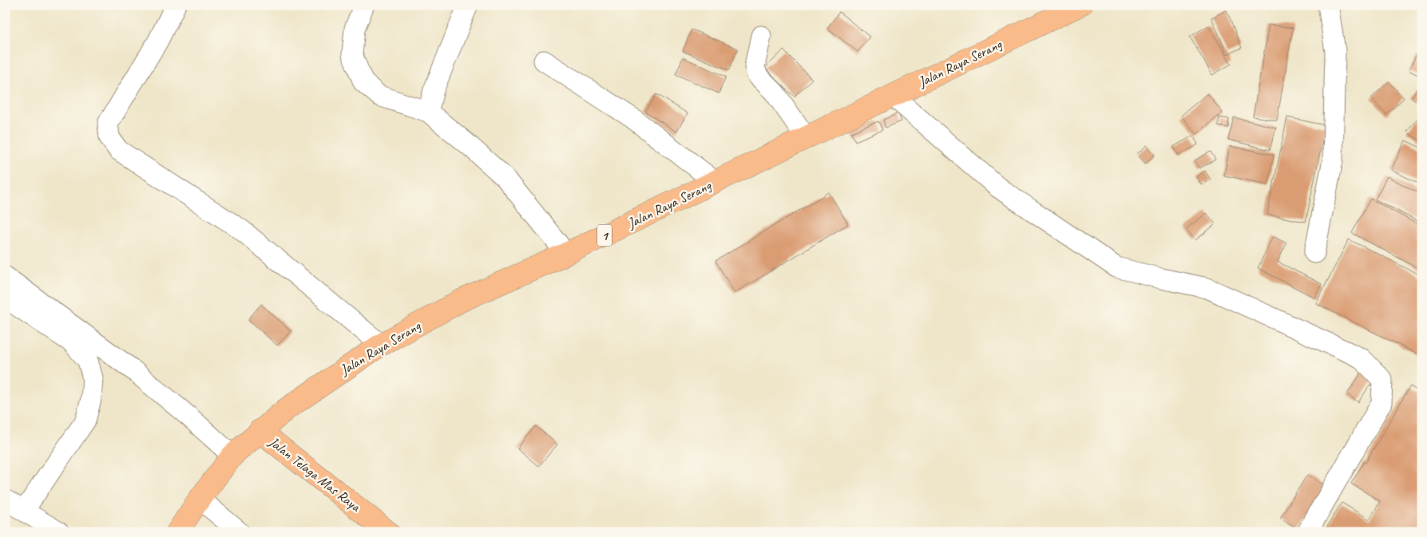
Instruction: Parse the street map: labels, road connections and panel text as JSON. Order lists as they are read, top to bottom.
{
  "streets": {
    "main road": ["Jalan Raya Serang", "1", "Jalan Telaga Mas Raya"]
  },
  "crossings": [
    ["Jalan Raya Serang", "Jalan Telaga Mas Raya"]
  ]
}
